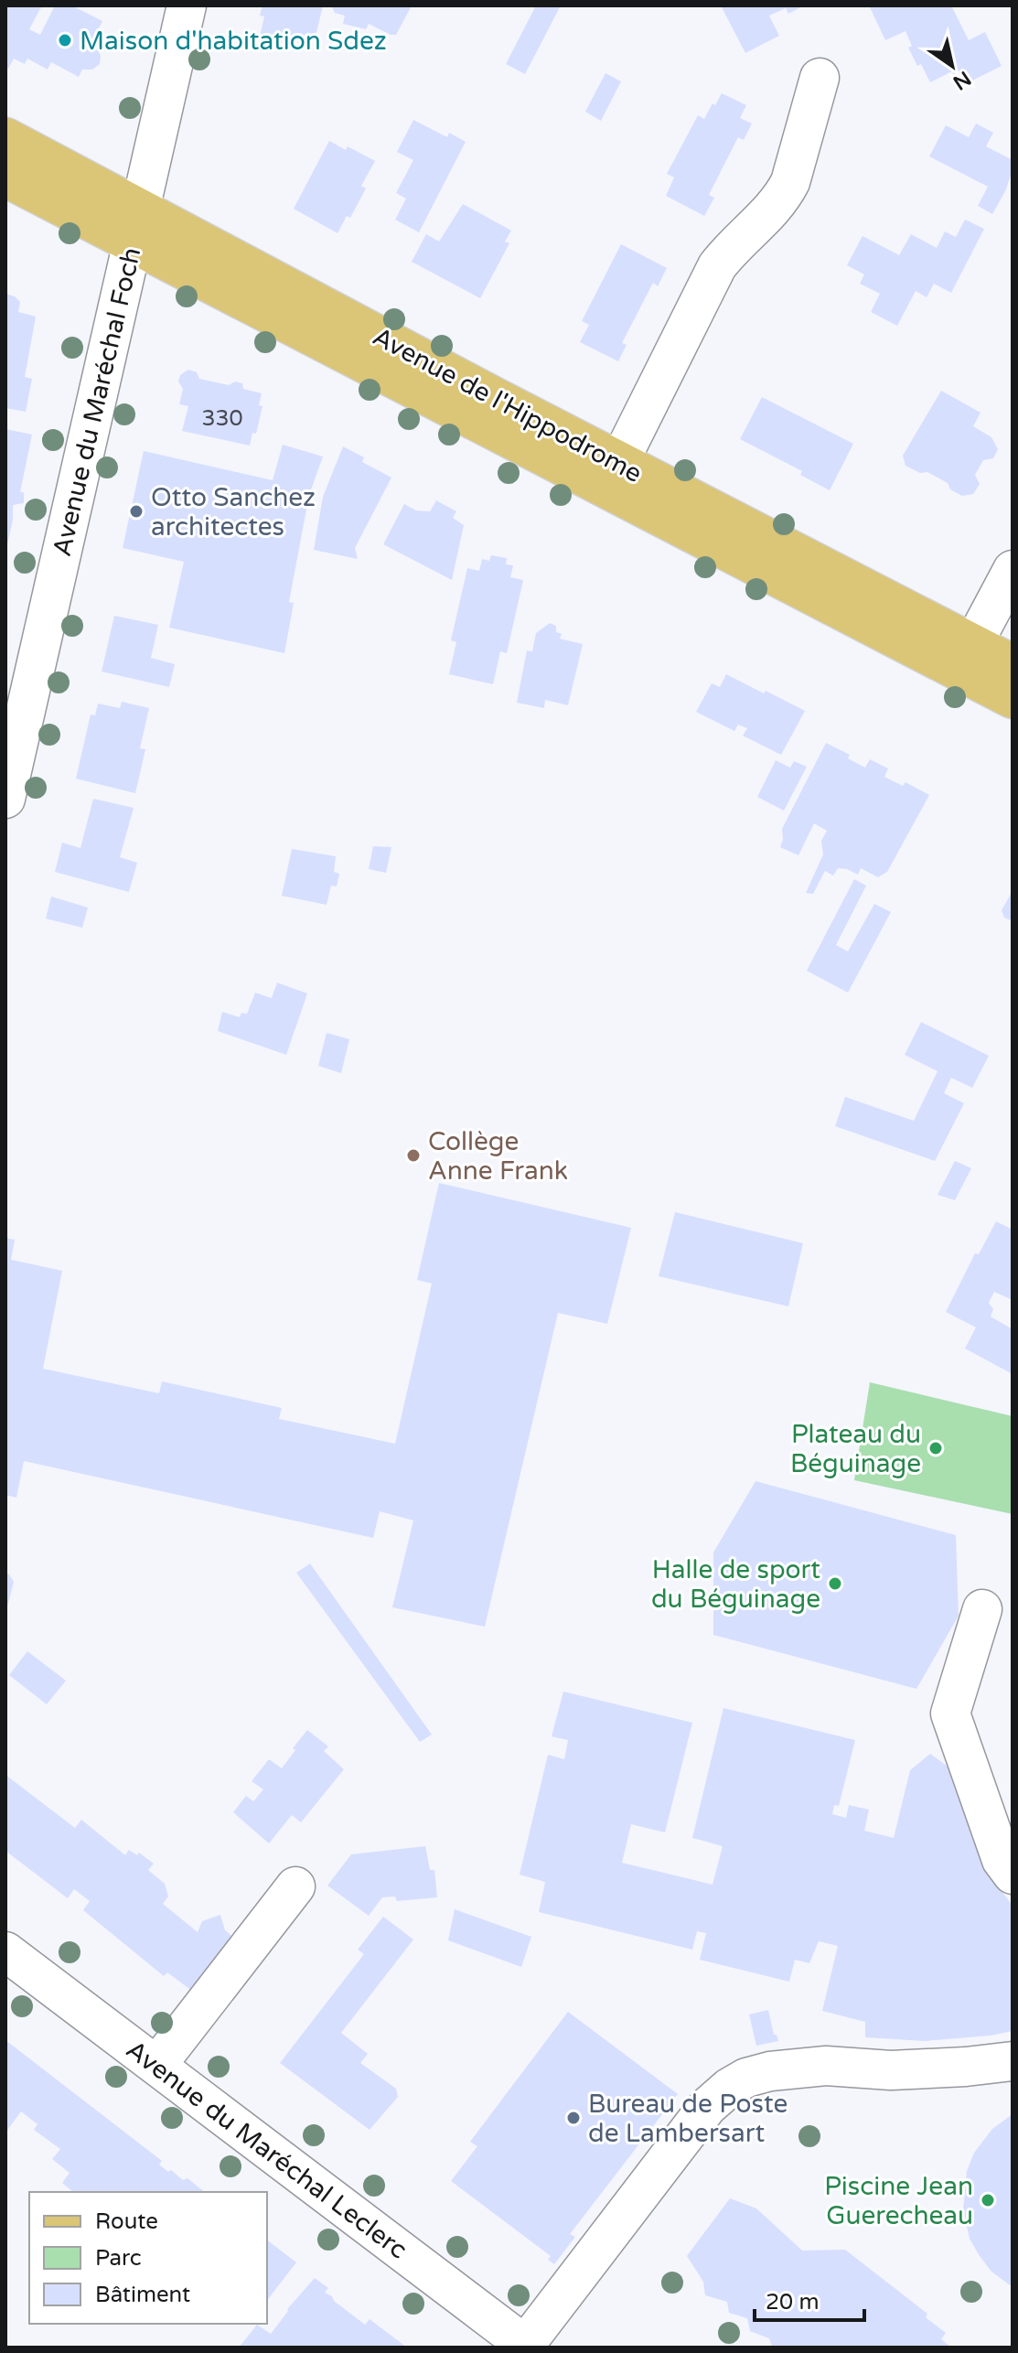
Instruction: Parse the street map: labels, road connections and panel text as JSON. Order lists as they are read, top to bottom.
{
  "streets": {
    "main road": ["Avenue de l'Hippodrome"],
    "street": ["Avenue du Maréchal Foch", "Avenue du Maréchal Leclerc"]
  },
  "crossings": [
    ["Avenue du Maréchal Foch", "Avenue de l'Hippodrome"]
  ],
  "places": [
    "Maison d'habitation Sdez",
    "Otto Sanchez architectes",
    "Collège Anne Frank",
    "Plateau du Béguinage",
    "Halle de sport du Béguinage",
    "Bureau de Poste de Lambersart",
    "Piscine Jean Guerecheau"
  ],
  "house_numbers": ["330"],
  "legend": ["Route", "Parc", "Bâtiment"],
  "scale_bar": "20 m",
  "north": "bottom right"
}
